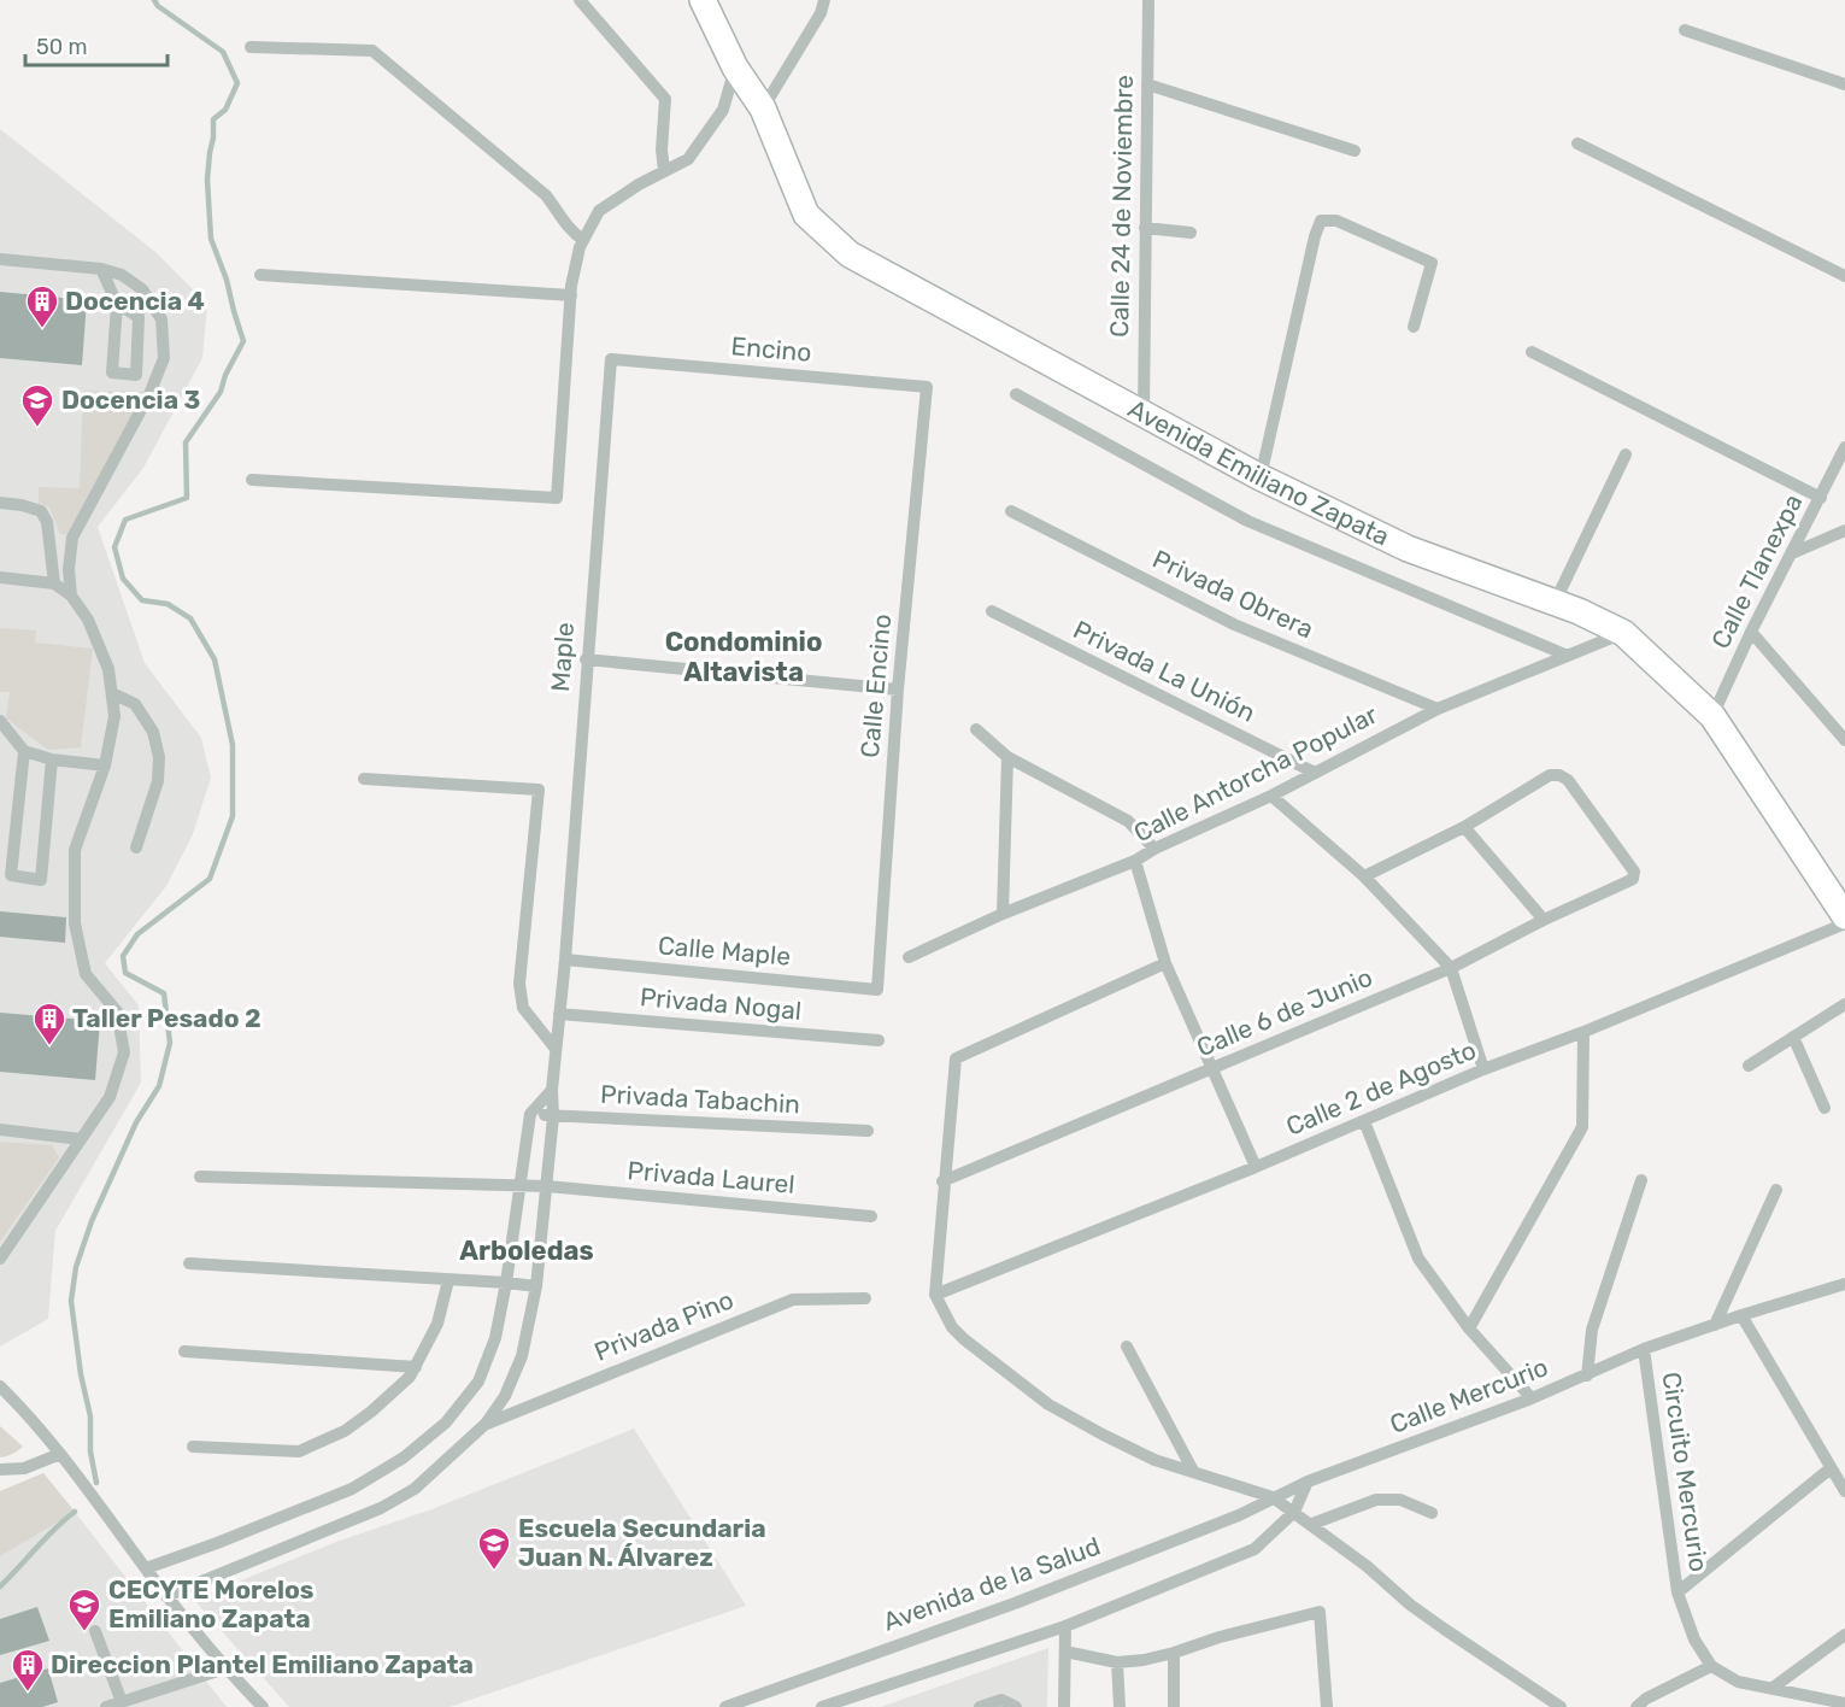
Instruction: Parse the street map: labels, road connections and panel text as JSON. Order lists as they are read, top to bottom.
{
  "streets": {
    "main road": ["Avenida Emiliano Zapata"],
    "street": [
      "Calle 24 de Noviembre",
      "Encino",
      "Calle Tlanexpa",
      "Privada Obrera",
      "Maple",
      "Privada La Unión",
      "Calle Encino",
      "Calle Antorcha Popular",
      "Calle Maple",
      "Privada Nogal",
      "Calle 6 de Junio",
      "Calle 2 de Agosto",
      "Privada Tabachin",
      "Privada Laurel",
      "Privada Pino",
      "Calle Mercurio",
      "Circuito Mercurio",
      "Avenida de la Salud"
    ]
  },
  "crossings": [
    ["Calle 24 de Noviembre", "Avenida Emiliano Zapata"],
    ["Encino", "Maple"],
    ["Encino", "Calle Encino"],
    ["Avenida Emiliano Zapata", "Calle Tlanexpa"],
    ["Avenida Emiliano Zapata", "Calle Antorcha Popular"],
    ["Privada Obrera", "Calle Antorcha Popular"],
    ["Maple", "Calle Maple"],
    ["Maple", "Privada Nogal"],
    ["Maple", "Privada Tabachin"],
    ["Maple", "Privada Laurel"],
    ["Maple", "Privada Pino"],
    ["Privada La Unión", "Calle Antorcha Popular"],
    ["Calle Encino", "Calle Maple"],
    ["Calle Mercurio", "Circuito Mercurio"],
    ["Calle Mercurio", "Avenida de la Salud"]
  ],
  "districts": ["Condominio Altavista", "Arboledas"],
  "places": {
    "building": ["Docencia 4", "Taller Pesado 2", "Direccion Plantel Emiliano Zapata"],
    "school or university": ["Docencia 3", "Escuela Secundaria Juan N. Álvarez", "CECYTE Morelos Emiliano Zapata"]
  },
  "scale_bar": "50 m"
}
